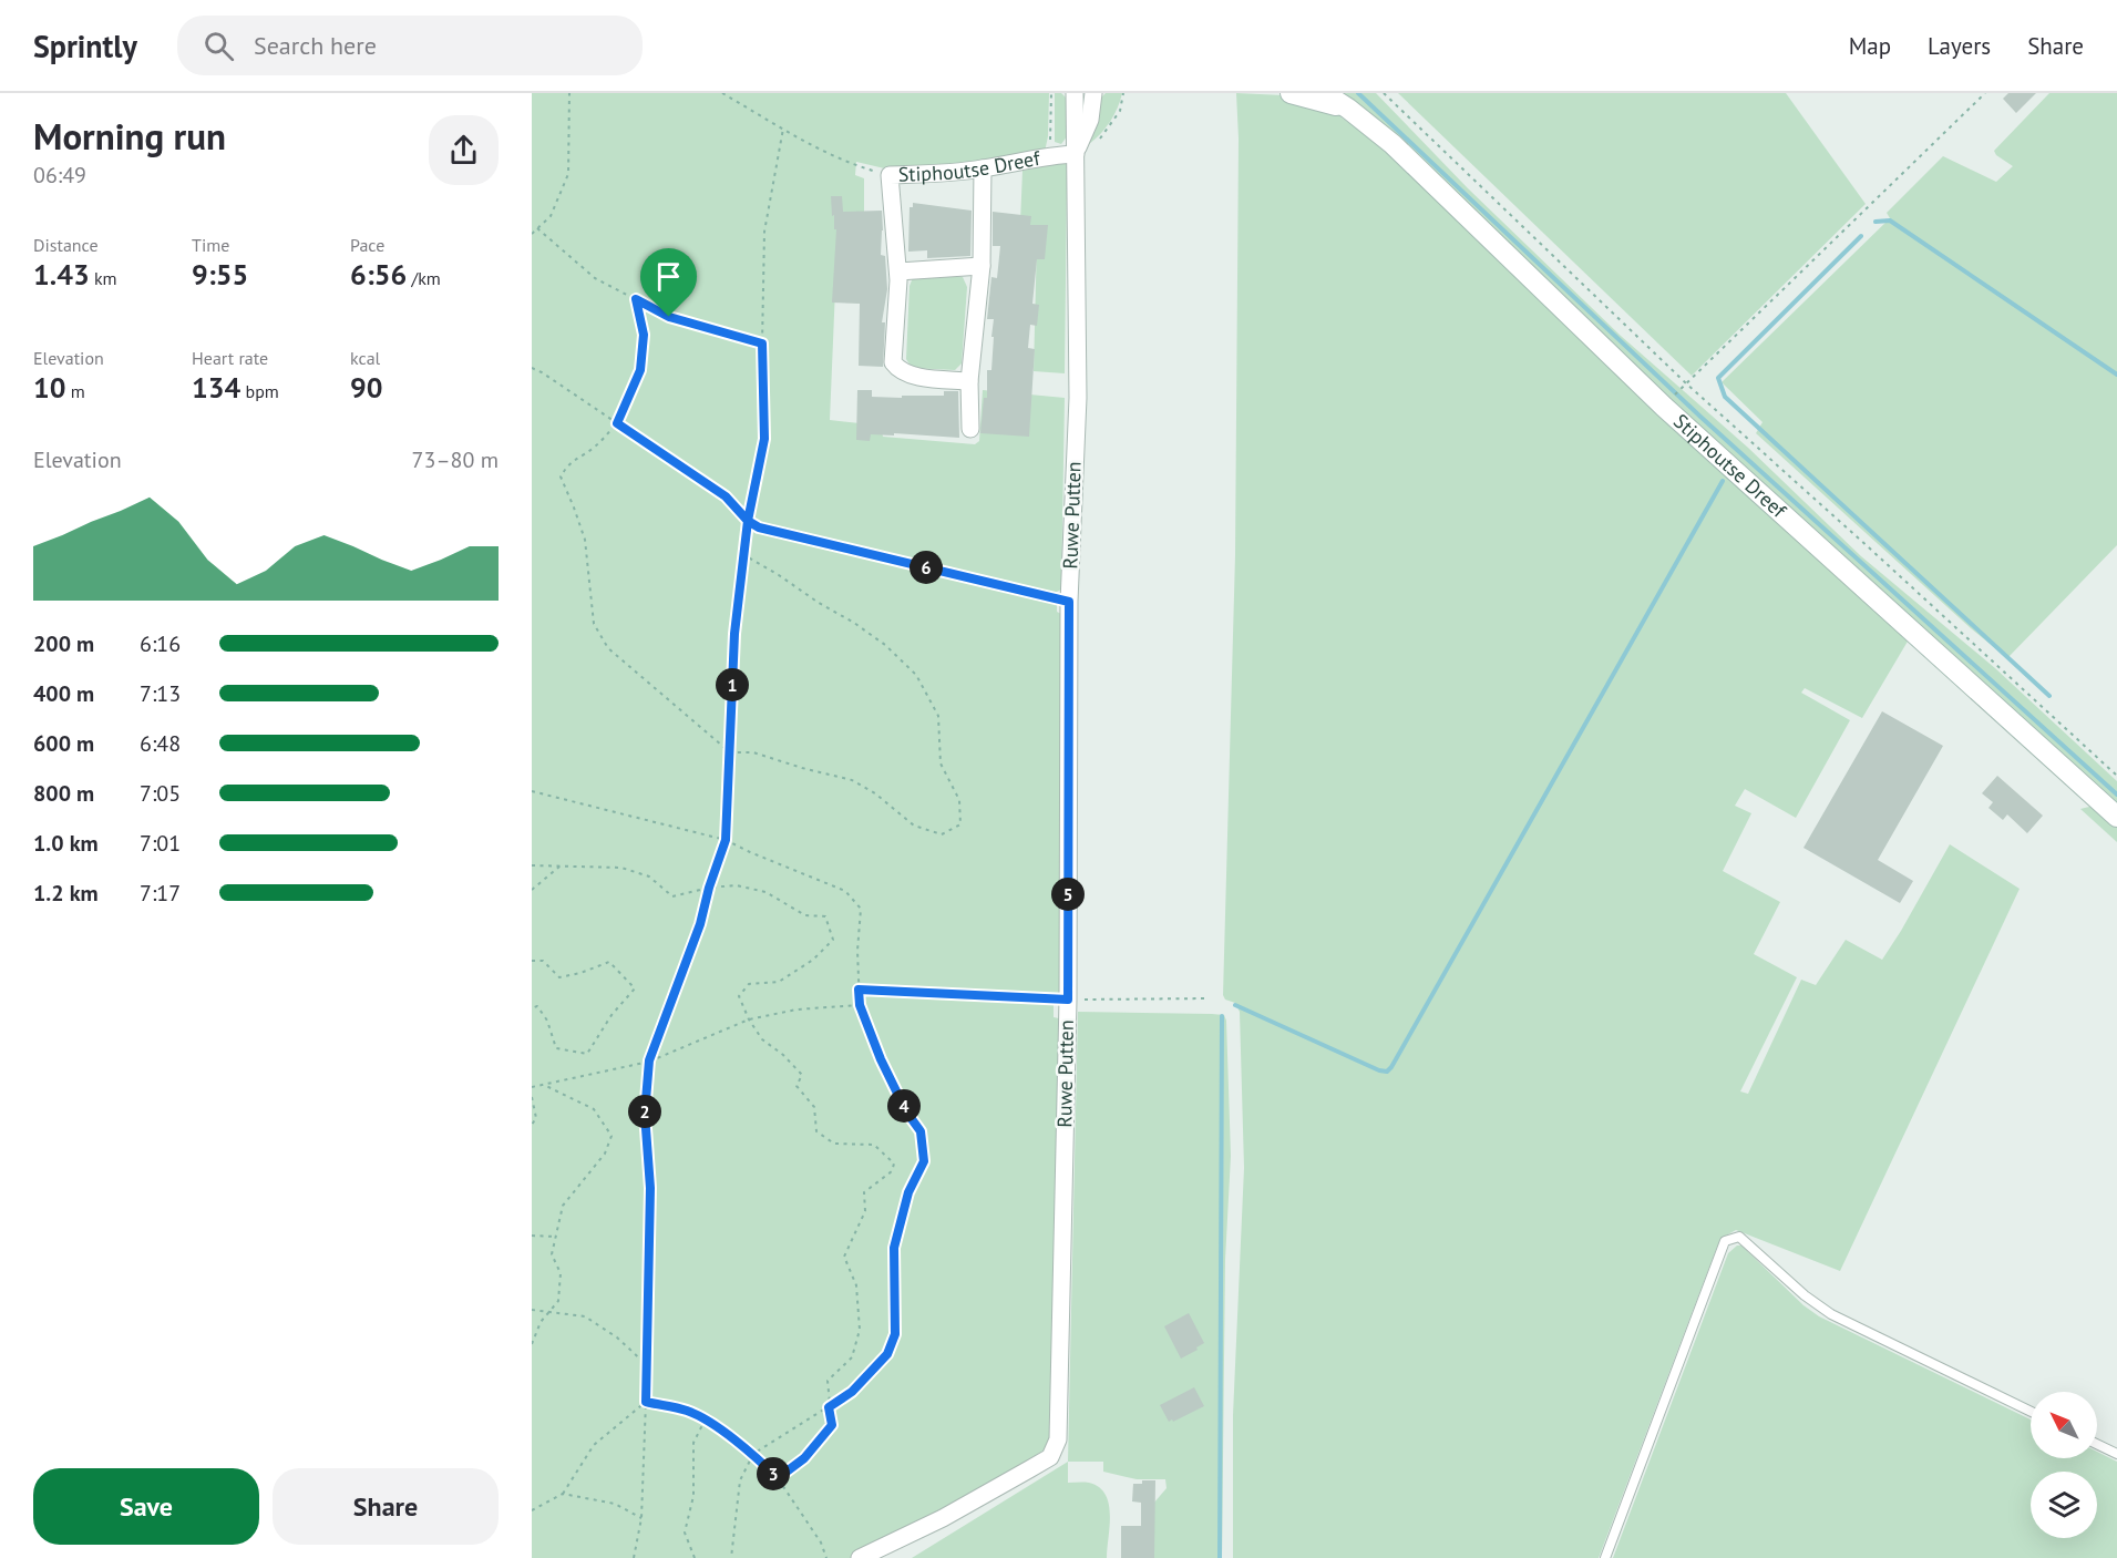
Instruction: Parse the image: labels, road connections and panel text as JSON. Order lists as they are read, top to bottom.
{
  "streets": {
    "main road": ["Stiphoutse Dreef"],
    "street": ["Ruwe Putten"]
  },
  "crossings": [
    ["Stiphoutse Dreef", "Ruwe Putten"]
  ],
  "north": "top left",
  "page": {
    "header": "Sprintly",
    "search": "Search here",
    "nav": ["Map", "Layers", "Share"],
    "heading": ["Morning run", "06:49"],
    "stats": [
      ["Distance", "1.43 km"],
      ["Time", "9:55"],
      ["Pace", "6:56 /km"],
      ["Elevation", "10 m"],
      ["Heart rate", "134 bpm"],
      ["kcal", "90"]
    ],
    "chart": ["Elevation", "73–80 m"],
    "pins": [
      "6",
      "1",
      "5",
      "4",
      "2",
      "3"
    ],
    "list": [
      {
        "name": "200 m",
        "note": "6:16"
      },
      {
        "name": "400 m",
        "note": "7:13"
      },
      {
        "name": "600 m",
        "note": "6:48"
      },
      {
        "name": "800 m",
        "note": "7:05"
      },
      {
        "name": "1.0 km",
        "note": "7:01"
      },
      {
        "name": "1.2 km",
        "note": "7:17"
      }
    ],
    "buttons": ["Save", "Share"]
  }
}
